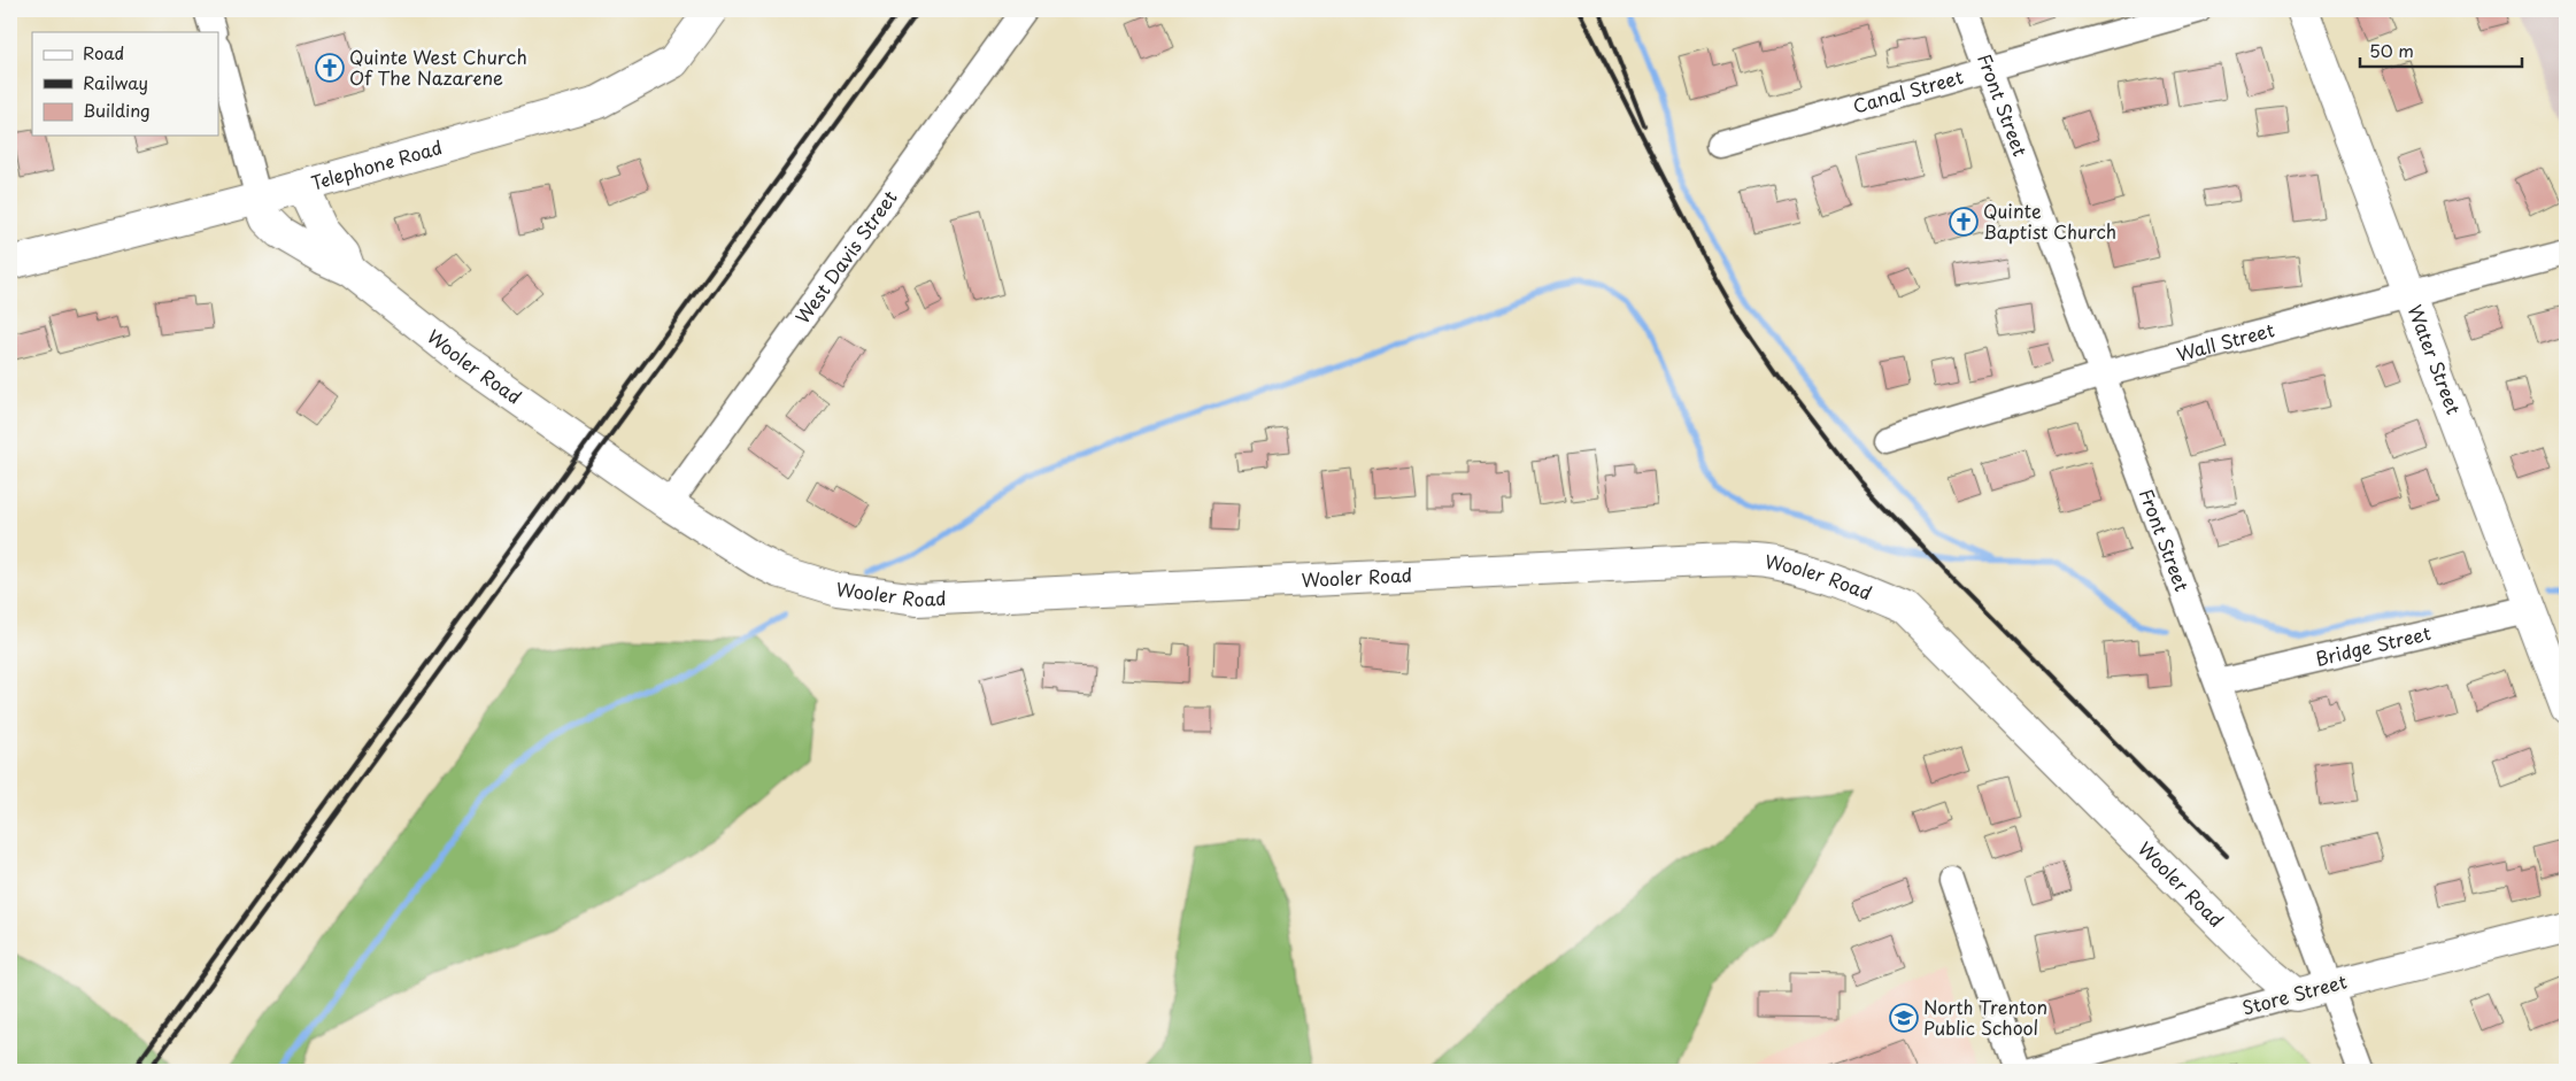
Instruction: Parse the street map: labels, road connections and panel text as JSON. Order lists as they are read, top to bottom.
{
  "streets": {
    "street": [
      "Canal Street",
      "Front Street",
      "Telephone Road",
      "West Davis Street",
      "Wall Street",
      "Water Street",
      "Wooler Road",
      "Bridge Street",
      "Store Street"
    ]
  },
  "crossings": [
    ["Canal Street", "Front Street"],
    ["Front Street", "Wall Street"],
    ["Front Street", "Bridge Street"],
    ["Front Street", "Store Street"],
    ["Telephone Road", "Wooler Road"],
    ["West Davis Street", "Wooler Road"],
    ["Wall Street", "Water Street"],
    ["Water Street", "Bridge Street"],
    ["Wooler Road", "Store Street"]
  ],
  "places": {
    "church": ["Quinte West Church Of The Nazarene", "Quinte Baptist Church"],
    "school or university": ["North Trenton Public School"]
  },
  "legend": ["Road", "Railway", "Building"],
  "scale_bar": "50 m"
}
